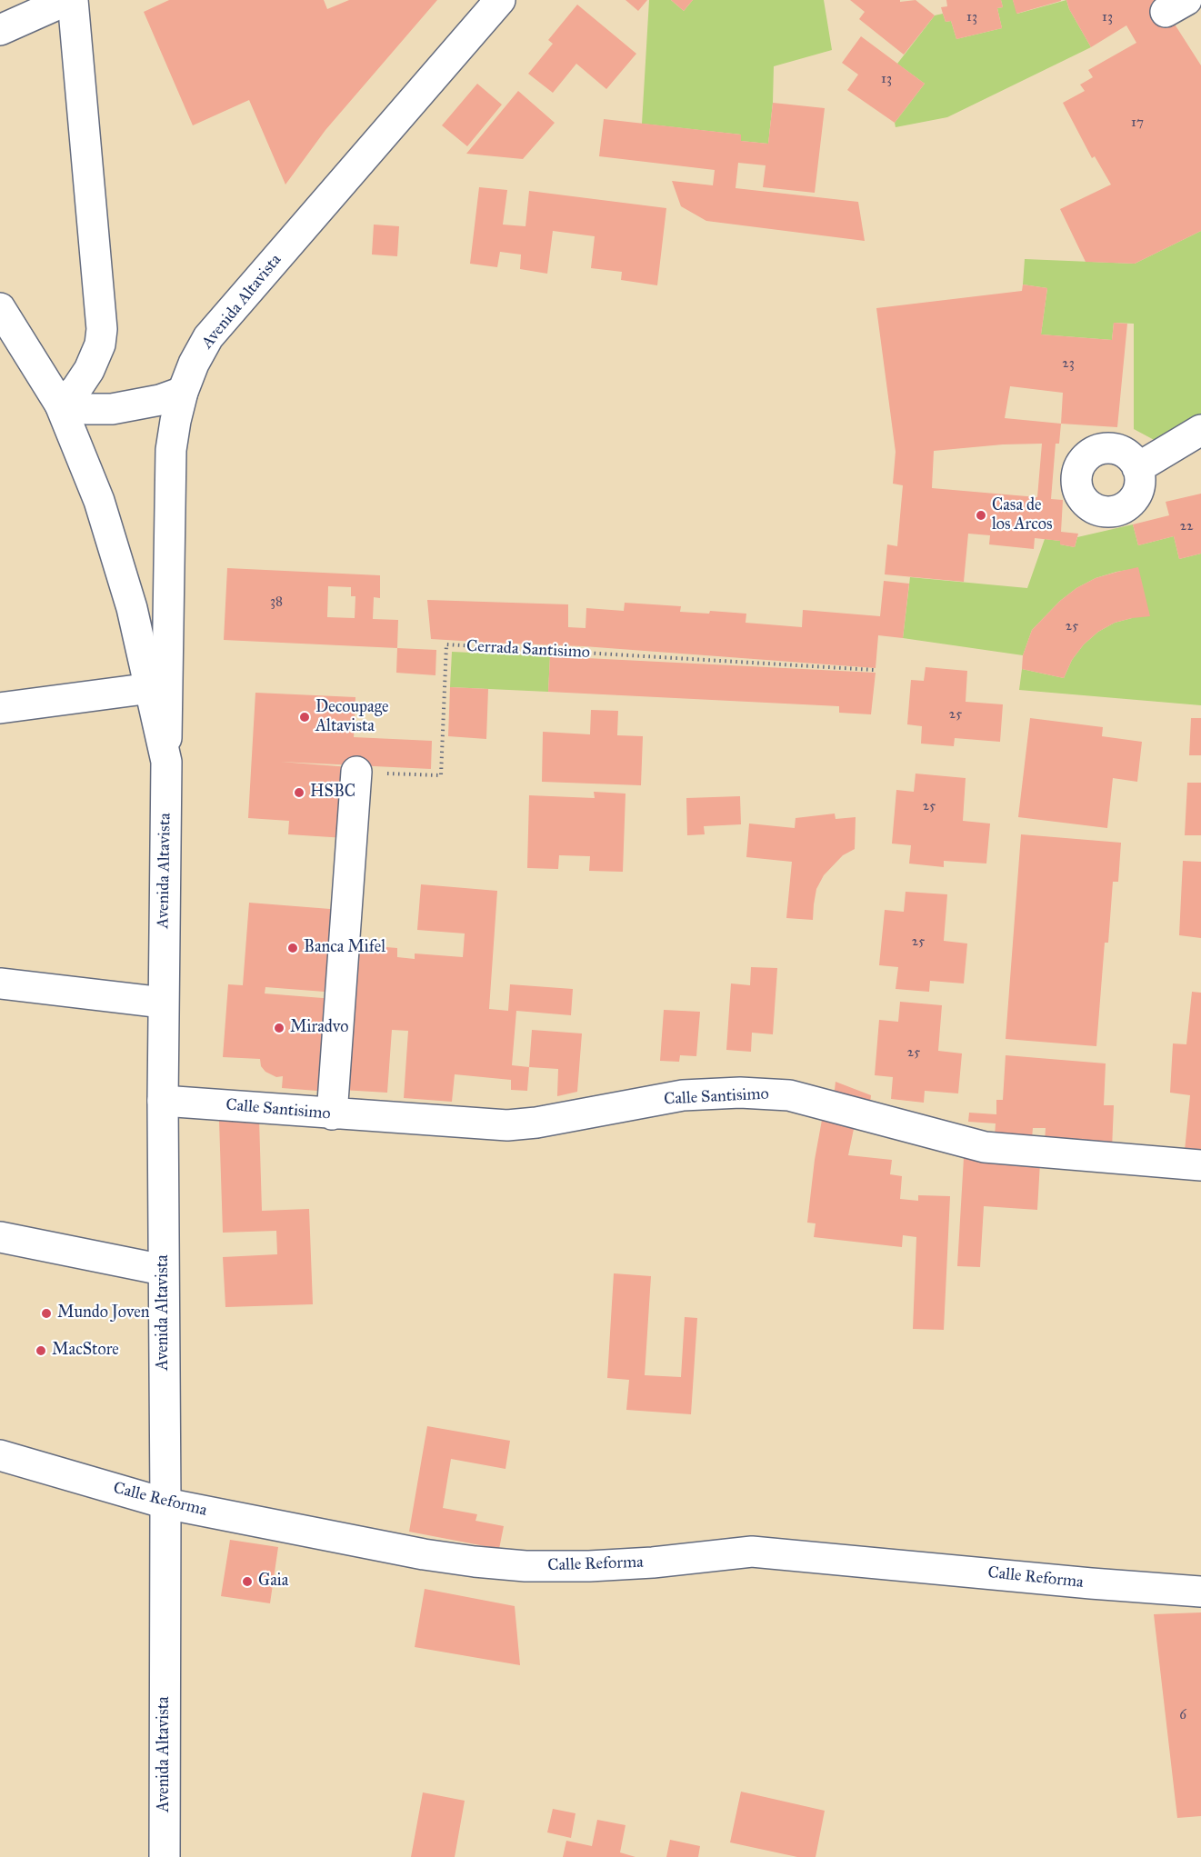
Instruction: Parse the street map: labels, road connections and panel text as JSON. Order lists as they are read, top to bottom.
{
  "streets": {
    "street": ["Avenida Altavista", "Calle Santisimo", "Calle Reforma"],
    "path": ["Cerrada Santisimo"]
  },
  "crossings": [
    ["Avenida Altavista", "Calle Santisimo"],
    ["Avenida Altavista", "Calle Reforma"]
  ],
  "places": [
    "Casa de los Arcos",
    "Decoupage Altavista",
    "HSBC",
    "Banca Mifel",
    "Miradvo",
    "Mundo Joven",
    "MacStore",
    "Gaia"
  ],
  "house_numbers": [
    "13",
    "13",
    "13",
    "17",
    "23",
    "22",
    "38",
    "25",
    "25",
    "25",
    "25",
    "25",
    "6"
  ]
}
